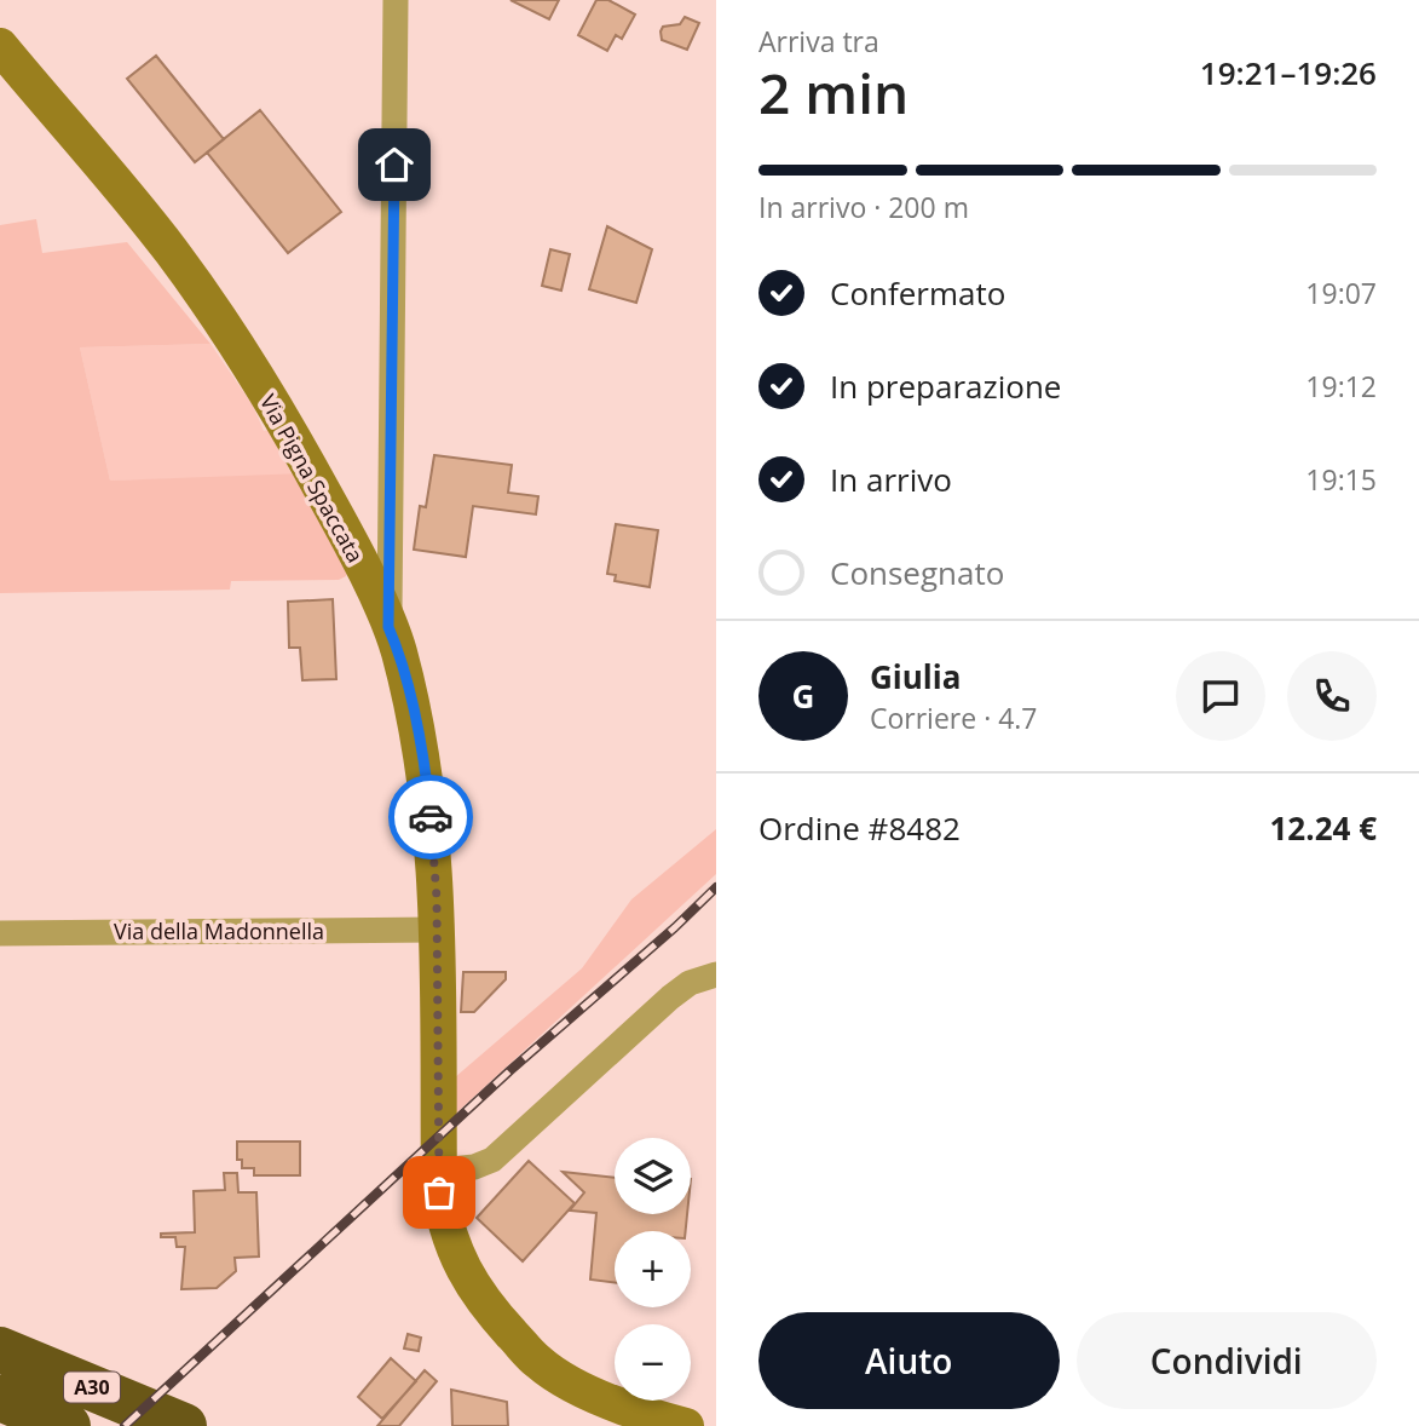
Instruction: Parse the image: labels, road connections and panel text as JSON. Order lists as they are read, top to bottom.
{
  "streets": {
    "highway": ["A30"],
    "main road": ["Via Pigna Spaccata"],
    "street": ["Via della Madonnella"]
  },
  "crossings": [
    ["Via Pigna Spaccata", "Via della Madonnella"]
  ],
  "page": {
    "heading": ["2 min", "Arriva tra", "19:21–19:26"],
    "panel": [
      "Giulia",
      "Corriere · 4.7",
      "Ordine #8482",
      "12.24 €"
    ],
    "bar": "In arrivo · 200 m",
    "list": [
      ["Confermato", "19:07"],
      ["In preparazione", "19:12"],
      ["In arrivo", "19:15"],
      "Consegnato"
    ],
    "round": "G",
    "map_buttons": ["+", "−"],
    "buttons": ["Aiuto", "Condividi"]
  }
}
